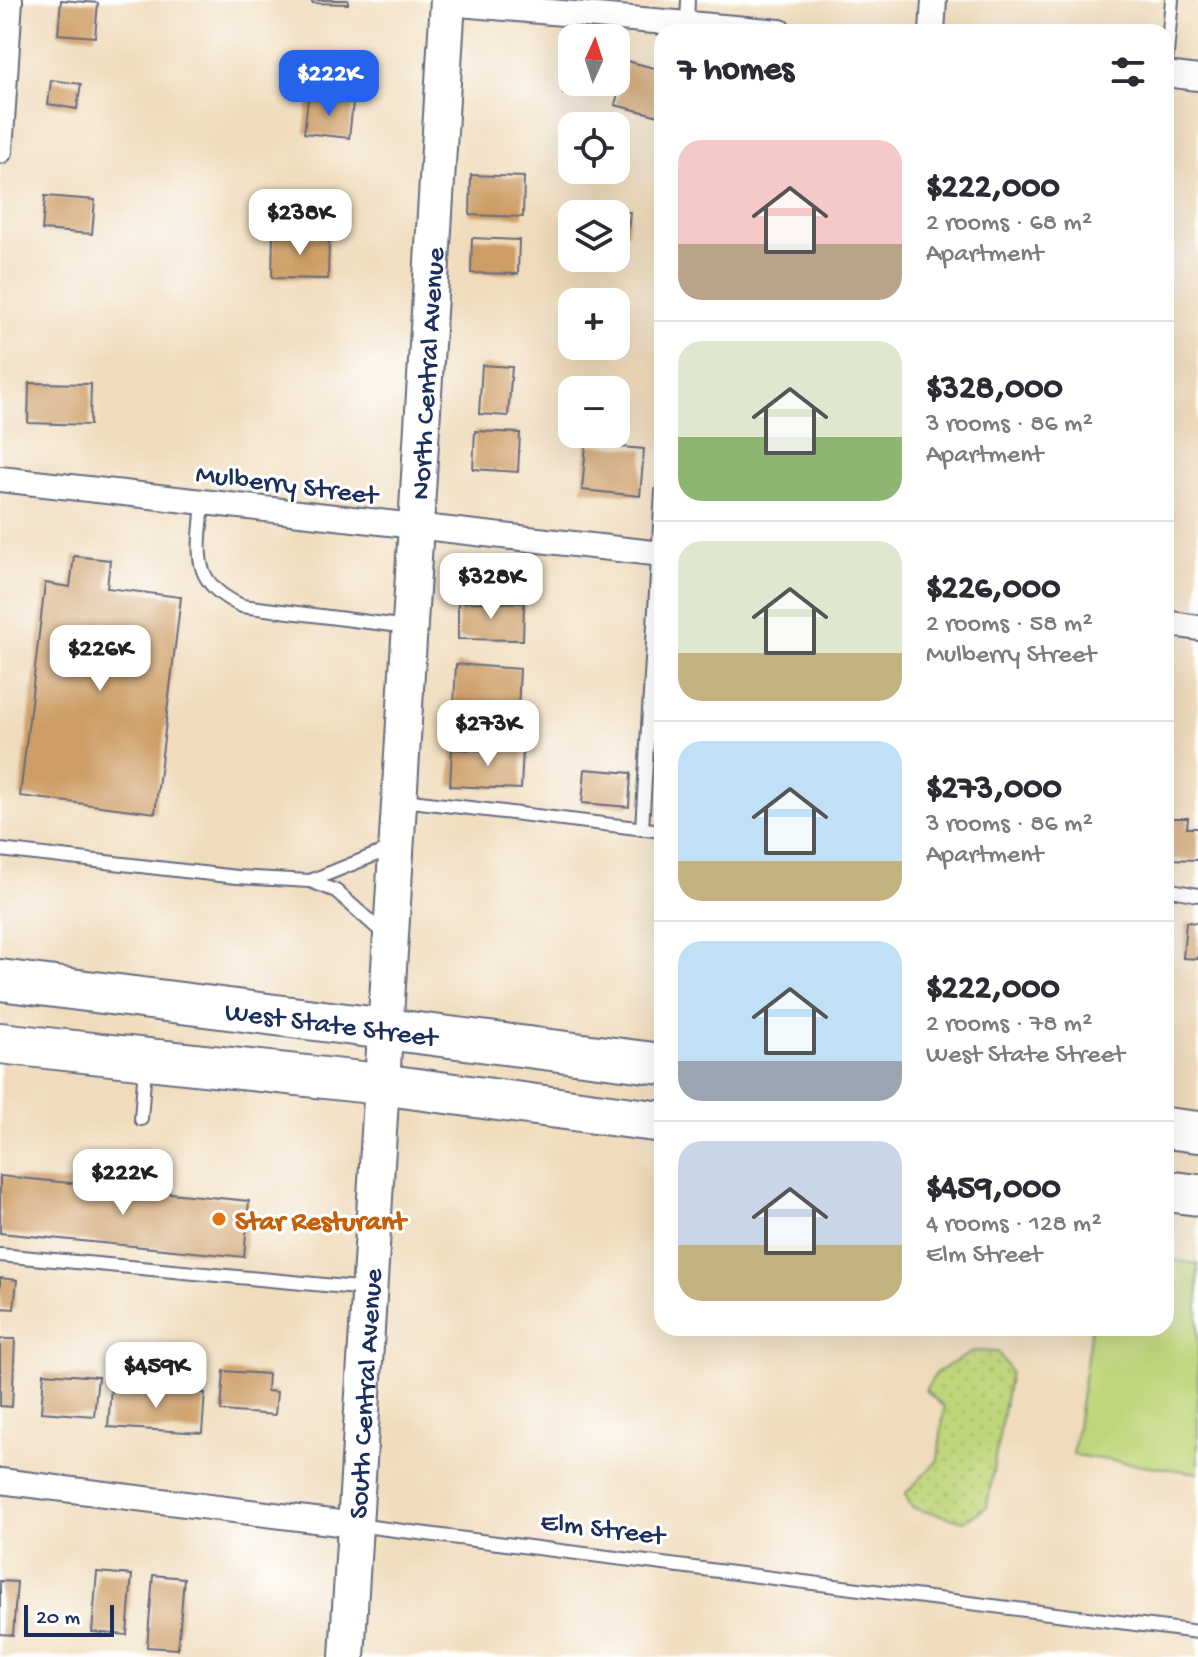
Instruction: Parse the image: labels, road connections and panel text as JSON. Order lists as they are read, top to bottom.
{
  "streets": {
    "main road": ["North Central Avenue", "West State Street", "South Central Avenue"],
    "street": ["Mulberry Street", "Elm Street"]
  },
  "crossings": [
    ["North Central Avenue", "Mulberry Street"],
    ["North Central Avenue", "West State Street"],
    ["North Central Avenue", "South Central Avenue"],
    ["West State Street", "South Central Avenue"],
    ["South Central Avenue", "Elm Street"]
  ],
  "places": ["Star Resturant"],
  "scale_bar": "20 m",
  "north": "top",
  "page": {
    "map_buttons": ["+", "−"],
    "heading": "7 homes",
    "price": [
      "$222K",
      "$238K",
      "$328K",
      "$226K",
      "$273K",
      "$222K",
      "$459K"
    ],
    "list": [
      {
        "name": "$222,000",
        "note": "2 rooms · 68 m² · Apartment"
      },
      {
        "name": "$328,000",
        "note": "3 rooms · 86 m² · Apartment"
      },
      {
        "name": "$226,000",
        "note": "2 rooms · 58 m² · Mulberry Street"
      },
      {
        "name": "$273,000",
        "note": "3 rooms · 86 m² · Apartment"
      },
      {
        "name": "$222,000",
        "note": "2 rooms · 78 m² · West State Street"
      },
      {
        "name": "$459,000",
        "note": "4 rooms · 128 m² · Elm Street"
      }
    ],
    "scale": "20 m"
  }
}
